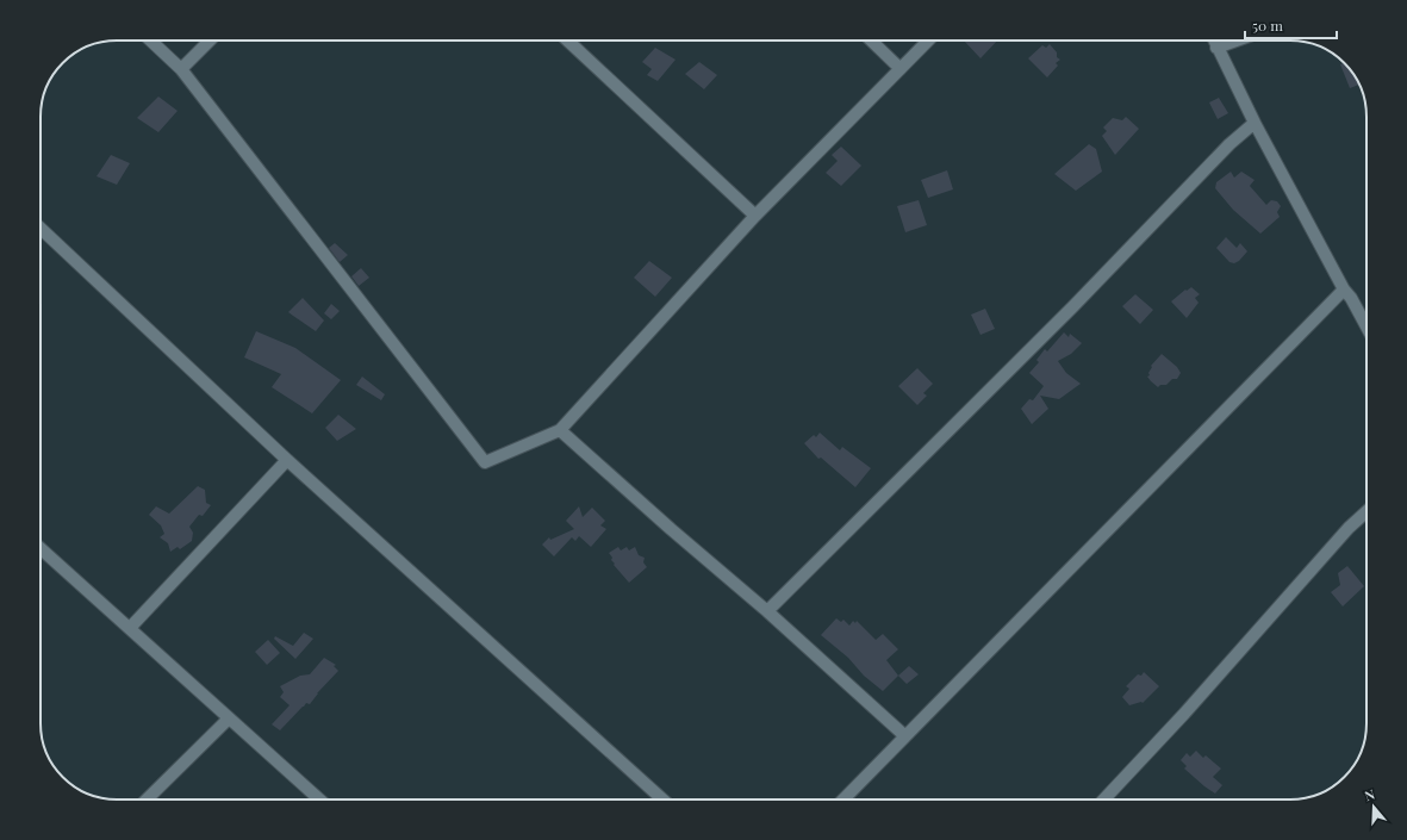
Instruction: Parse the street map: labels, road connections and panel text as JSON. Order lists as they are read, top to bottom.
{
  "scale_bar": "50 m",
  "north": "top"
}
